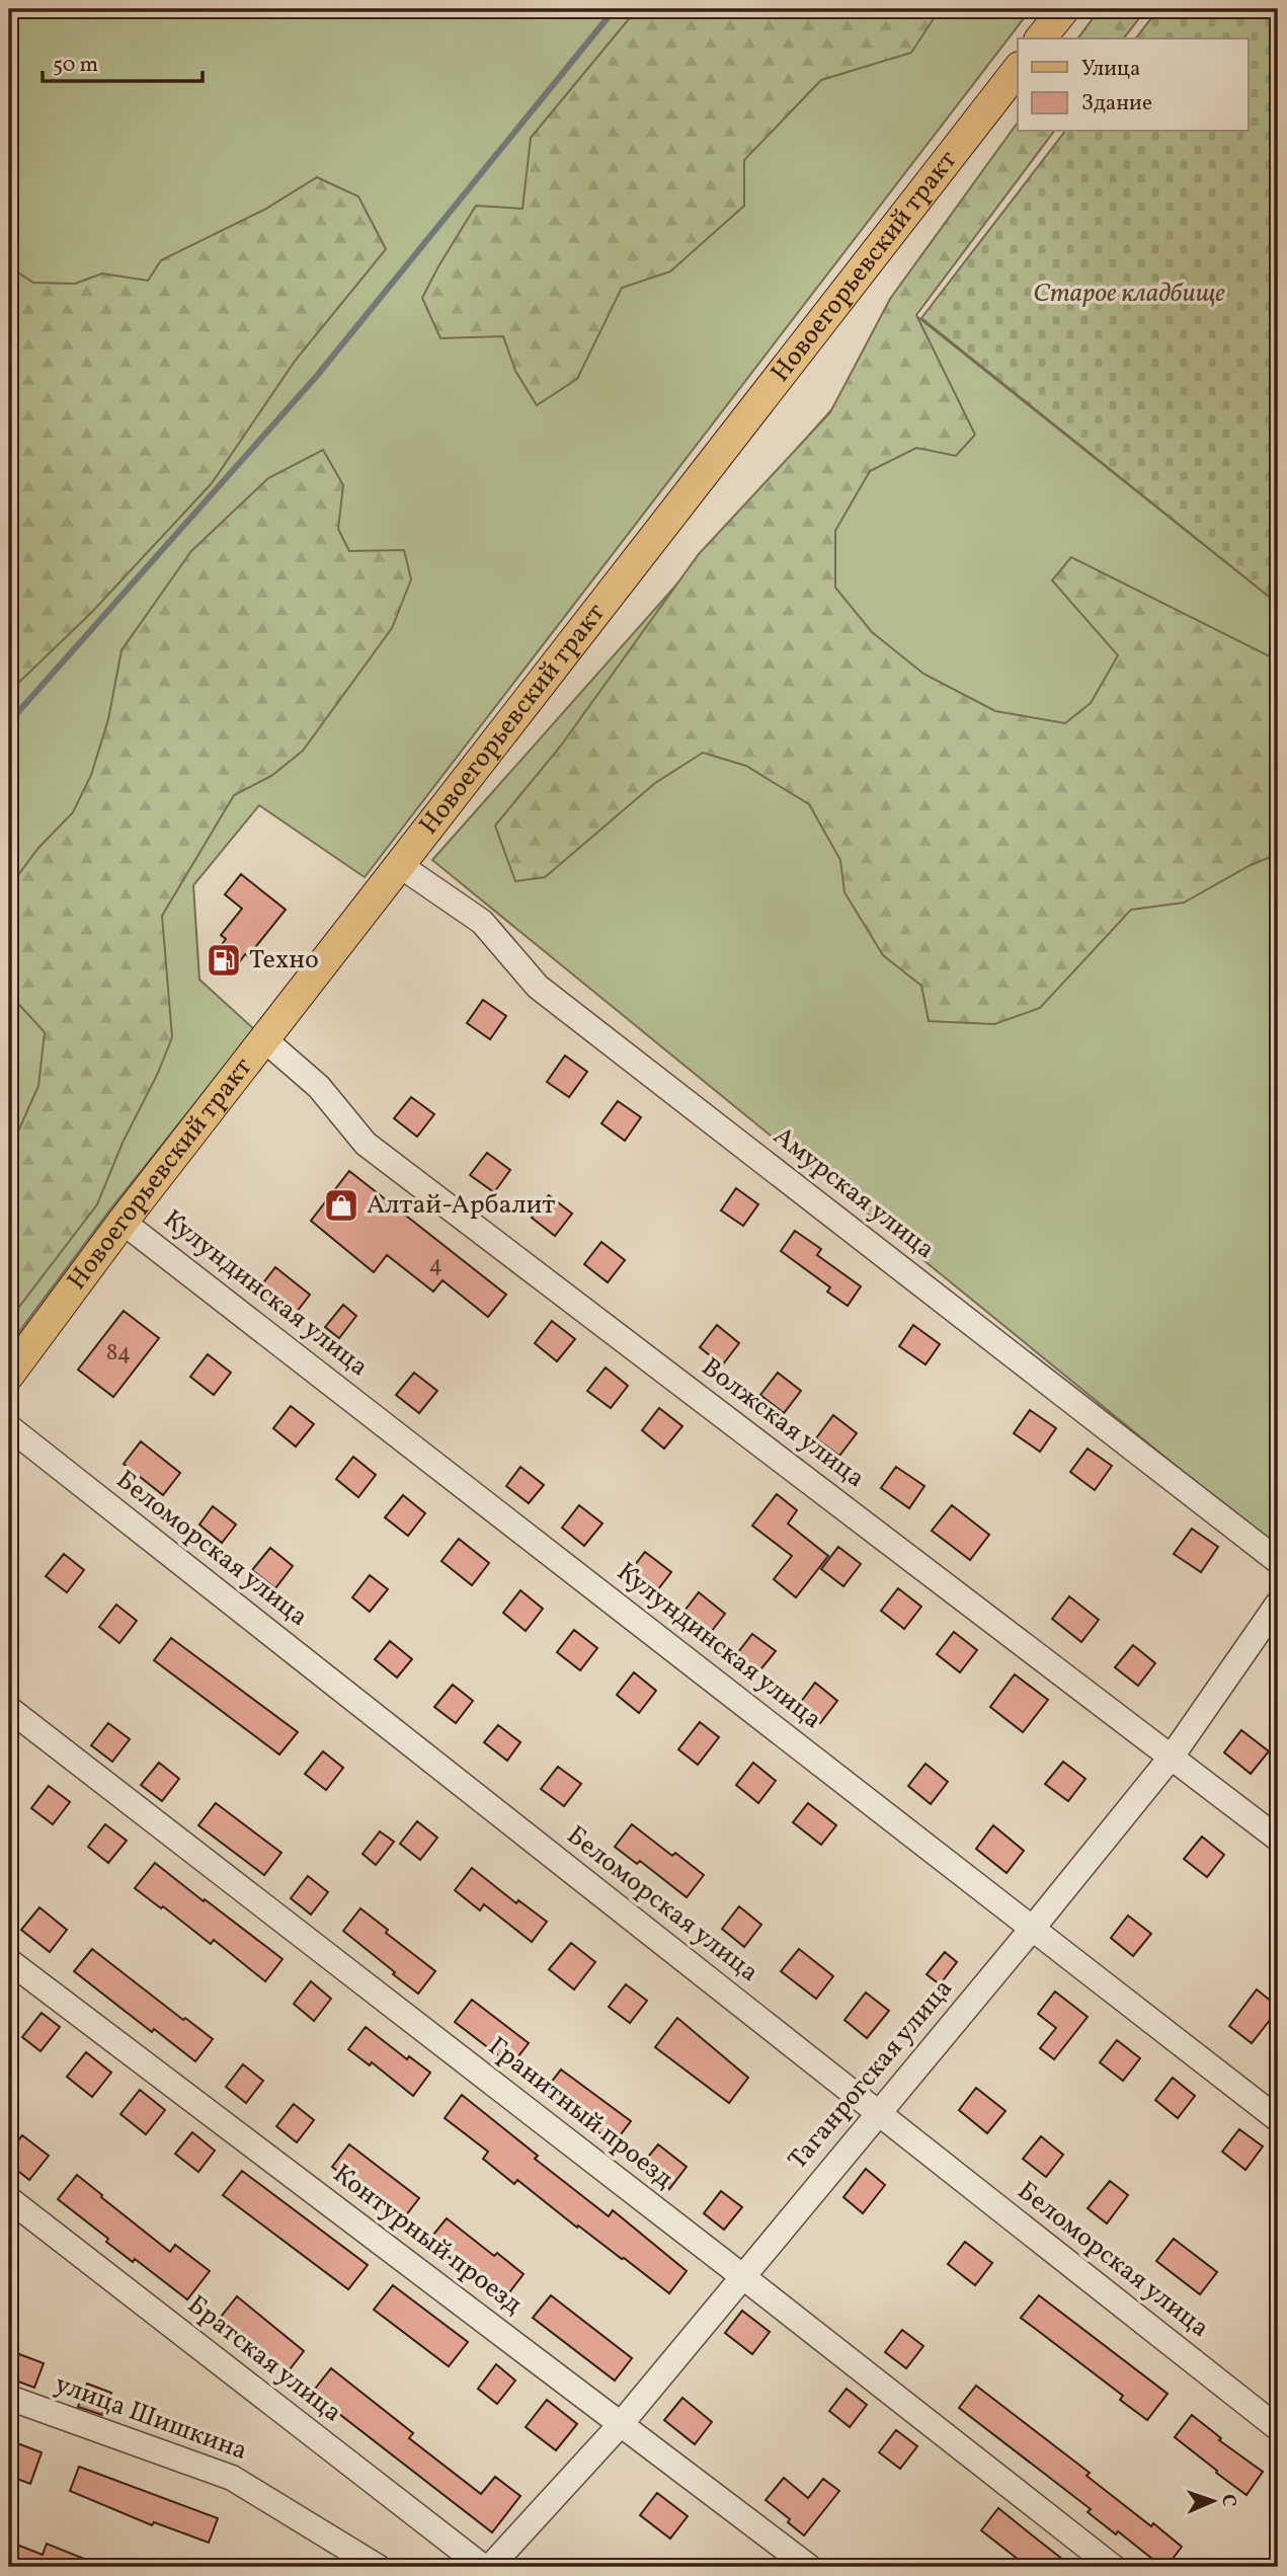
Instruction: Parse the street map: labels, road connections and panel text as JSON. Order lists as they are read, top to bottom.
{
  "streets": {
    "main road": ["Новоегорьевский тракт"],
    "street": [
      "Амурская улица",
      "Кулундинская улица",
      "Волжская улица",
      "Беломорская улица",
      "Таганрогская улица",
      "Гранитный проезд",
      "Контурный проезд",
      "Братская улица",
      "улица Шишкина"
    ]
  },
  "crossings": [
    ["Новоегорьевский тракт", "Амурская улица"],
    ["Новоегорьевский тракт", "Кулундинская улица"],
    ["Новоегорьевский тракт", "Волжская улица"],
    ["Кулундинская улица", "Таганрогская улица"],
    ["Волжская улица", "Таганрогская улица"],
    ["Беломорская улица", "Таганрогская улица"],
    ["Таганрогская улица", "Гранитный проезд"],
    ["Таганрогская улица", "Контурный проезд"]
  ],
  "parks": ["Старое кладбище"],
  "places": {
    "fuel station": ["Техно"],
    "shop": ["Алтай-Арбалит"]
  },
  "house_numbers": ["4", "84"],
  "legend": ["Улица", "Здание"],
  "scale_bar": "50 m",
  "north": "right"
}
